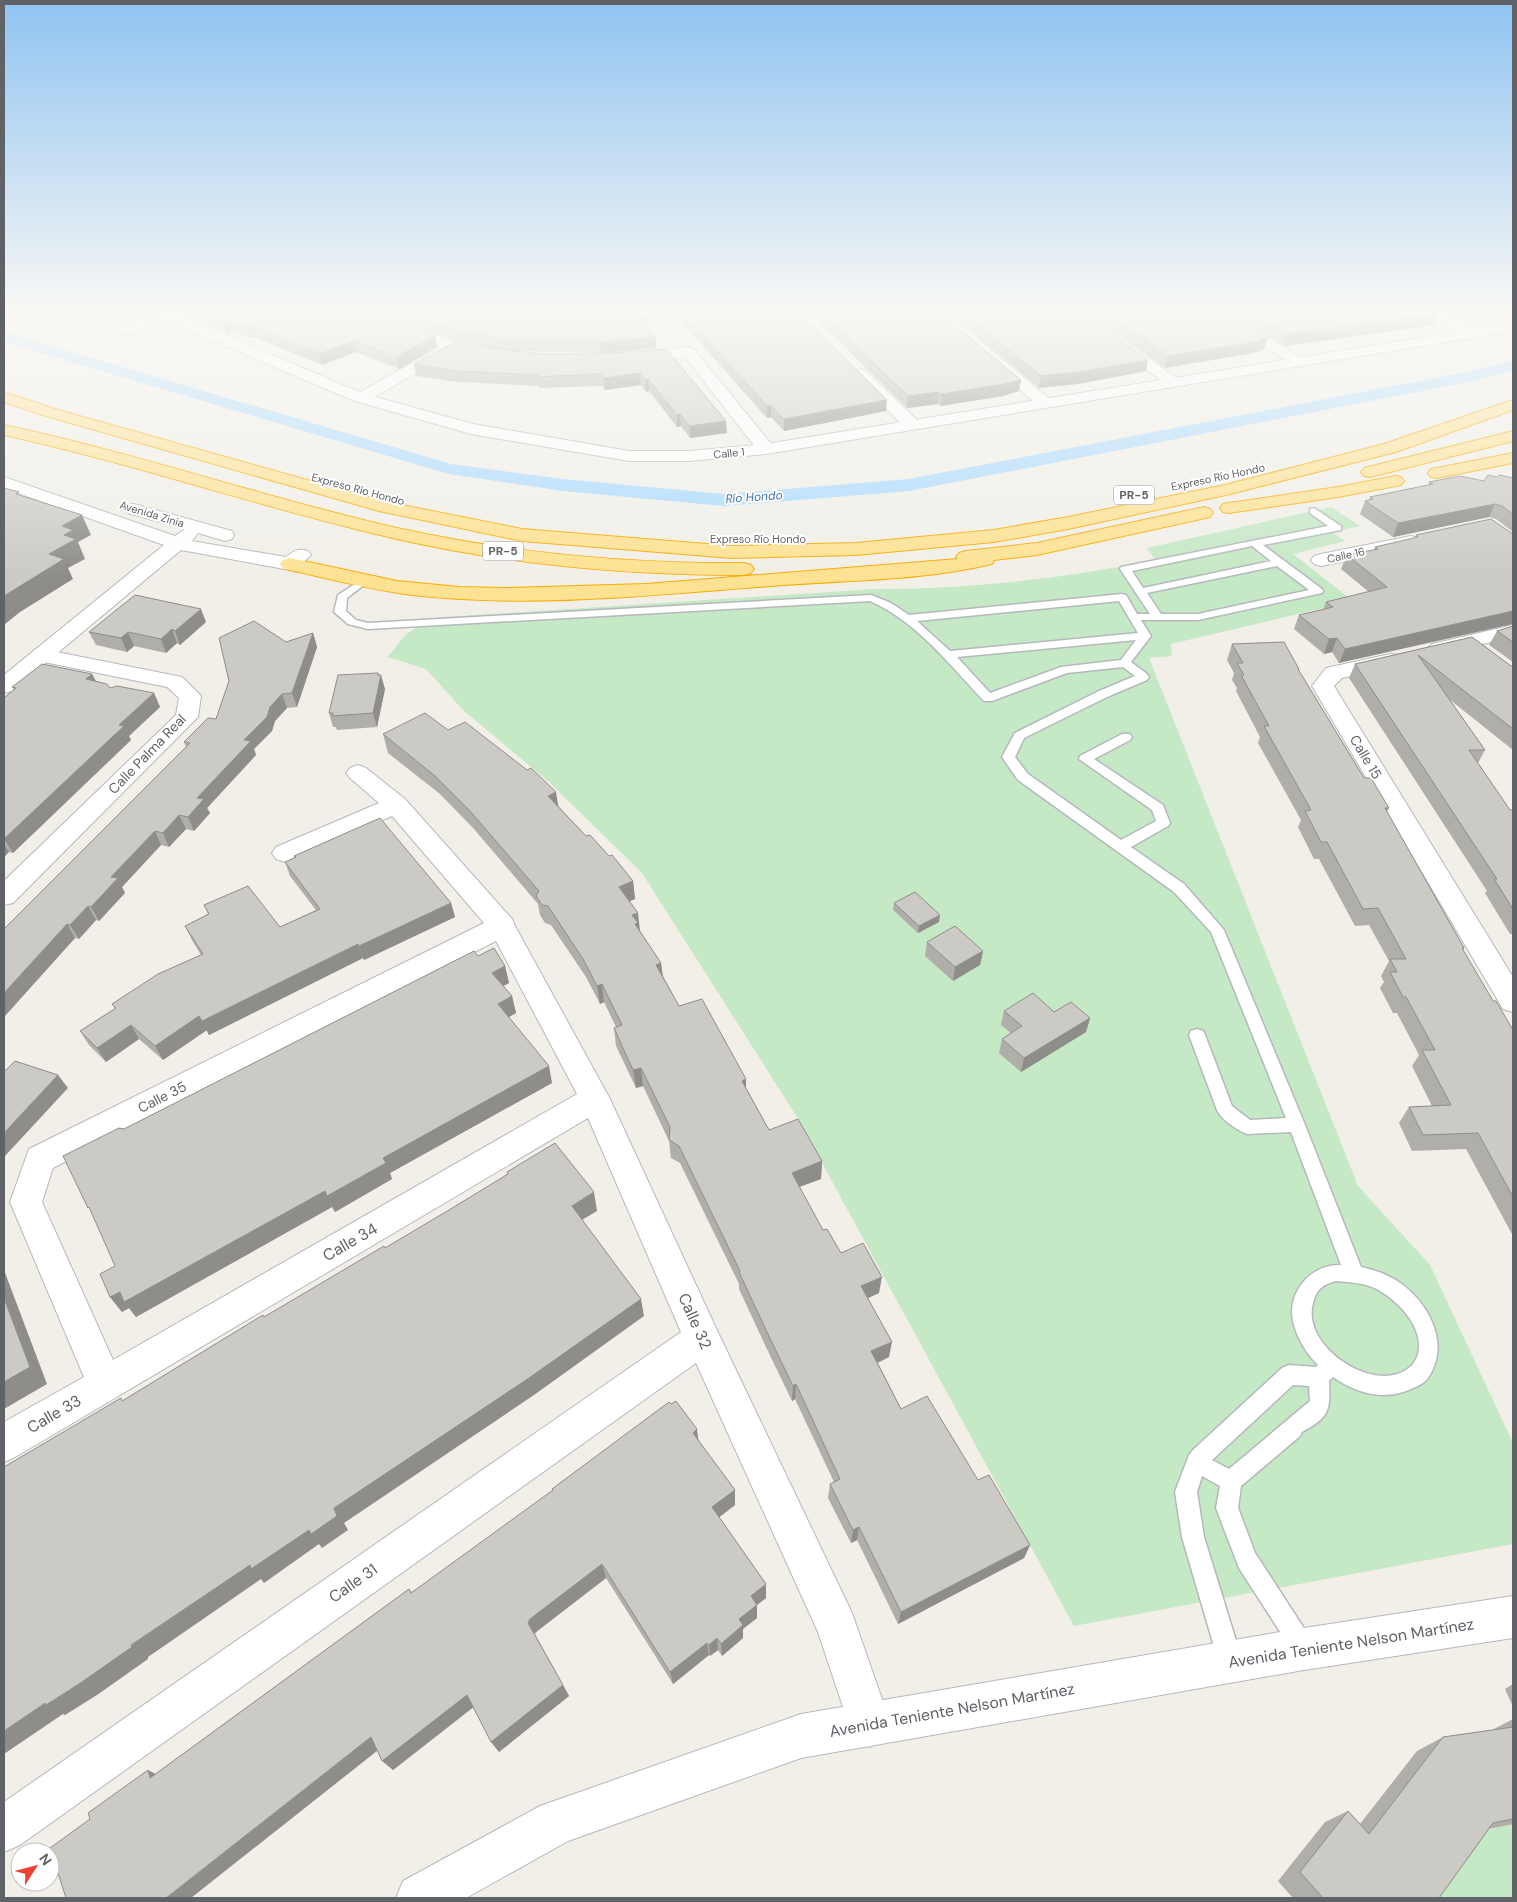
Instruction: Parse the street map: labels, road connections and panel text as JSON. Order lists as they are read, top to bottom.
{
  "streets": {
    "highway": ["Expreso Río Hondo", "PR-5"],
    "street": [
      "Calle 1",
      "Avenida Zinia",
      "Calle 16",
      "Calle Palma Real",
      "Calle 15",
      "Calle 35",
      "Calle 34",
      "Calle 32",
      "Calle 33",
      "Calle 31",
      "Avenida Teniente Nelson Martínez"
    ]
  },
  "crossings": [
    ["Calle 35", "Calle 34"],
    ["Calle 35", "Calle 32"],
    ["Calle 35", "Calle 33"],
    ["Calle 34", "Calle 32"],
    ["Calle 34", "Calle 33"],
    ["Calle 32", "Calle 31"],
    ["Calle 32", "Avenida Teniente Nelson Martínez"]
  ],
  "water": ["Río Hondo"],
  "north": "top right"
}
